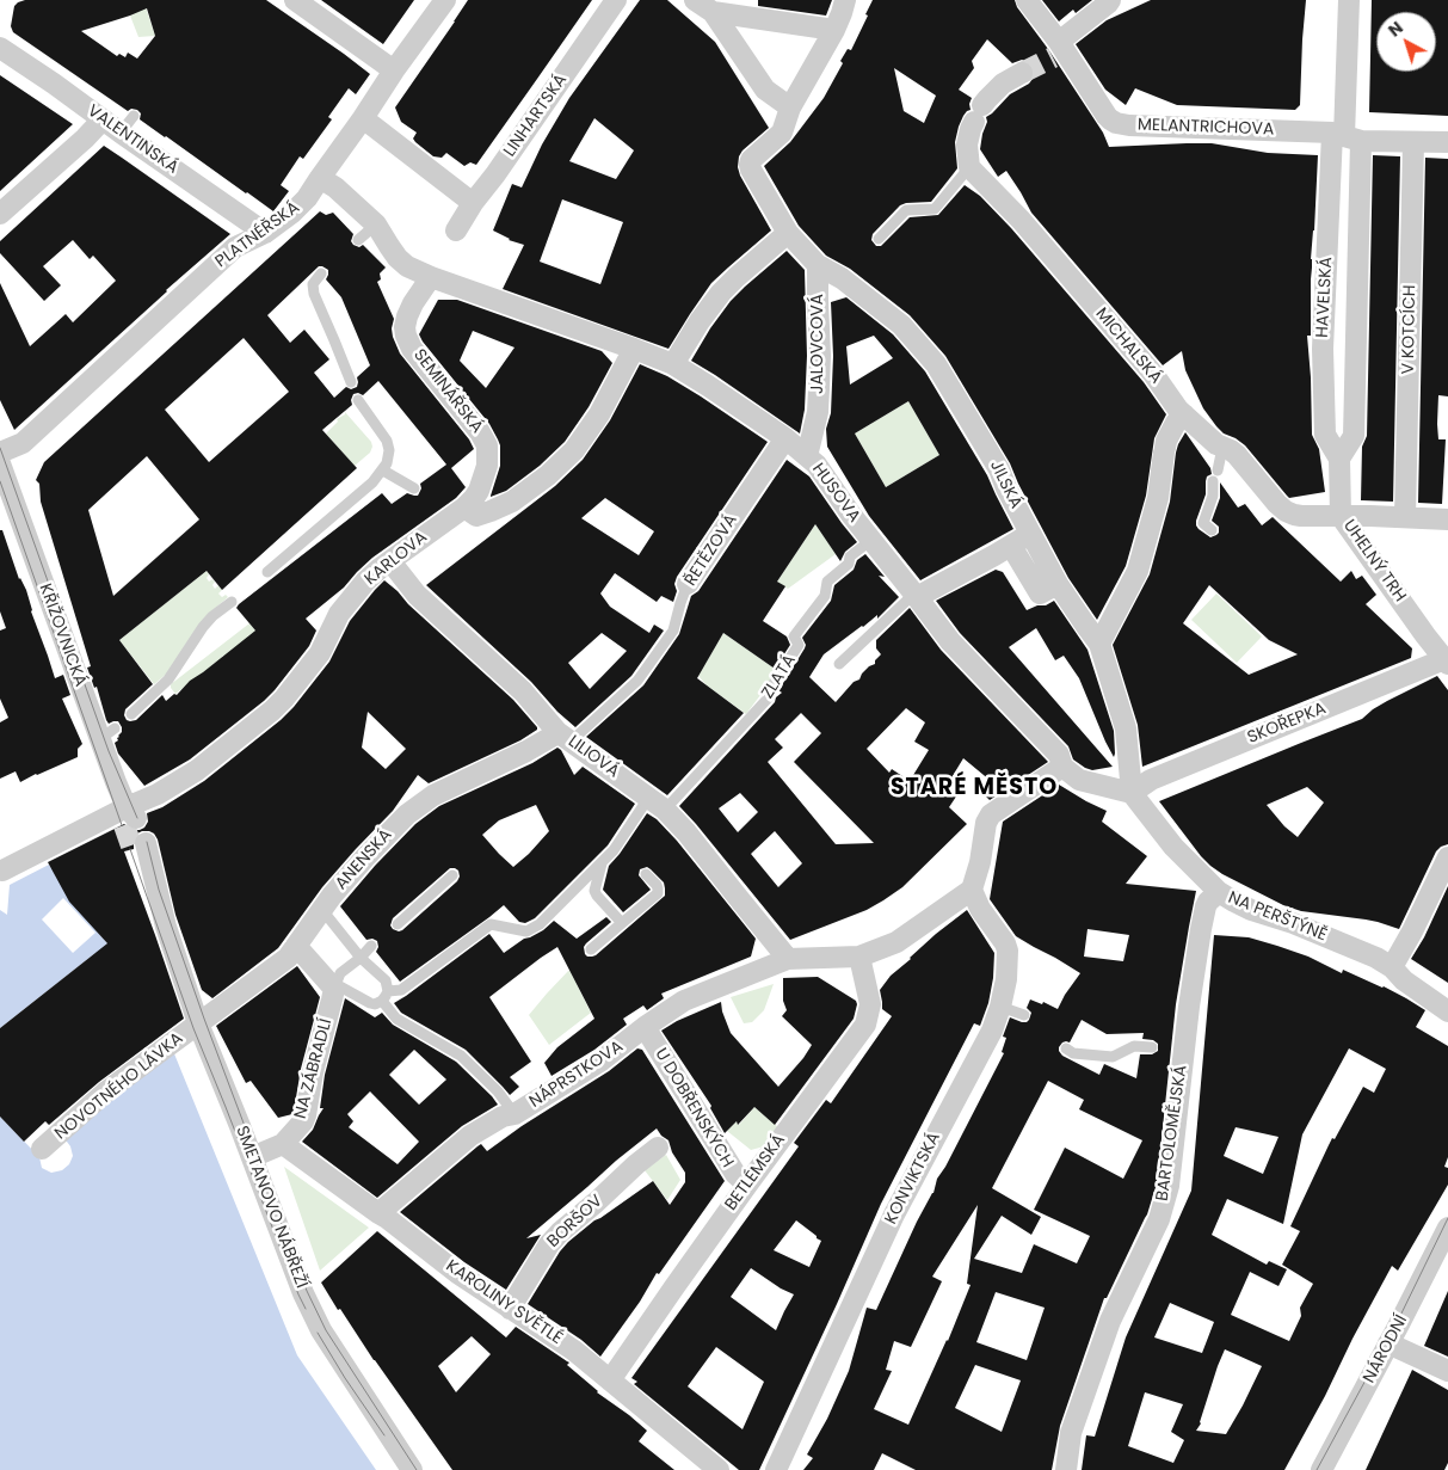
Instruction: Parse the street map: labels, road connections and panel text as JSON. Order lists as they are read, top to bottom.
{
  "streets": {
    "street": [
      "LINHARTSKÁ",
      "MELANTRICHOVA",
      "VALENTINSKÁ",
      "PLATNÉŘSKÁ",
      "HAVELSKÁ",
      "V KOTCÍCH",
      "JALOVCOVÁ",
      "MICHALSKÁ",
      "SEMINÁŘSKÁ",
      "JILSKÁ",
      "HUSOVA",
      "ŘETĚZOVÁ",
      "KARLOVA",
      "UHELNÝ TRH",
      "KŘIŽOVNICKÁ",
      "SKOŘEPKA",
      "LILIOVÁ",
      "ANENSKÁ",
      "NA PERŠTÝNĚ",
      "NA ZÁBRADLÍ",
      "NÁPRSTKOVA",
      "NOVOTNÉHO LÁVKA",
      "U DOBŘENSKÝCH",
      "BARTOLOMĚJSKÁ",
      "BETLÉMSKÁ",
      "KONVIKTSKÁ",
      "SMETANOVO NÁBŘEŽÍ",
      "BORŠOV",
      "KAROLINY SVĚTLÉ",
      "NÁRODNÍ"
    ],
    "lane": ["ZLATÁ"]
  },
  "crossings": [
    ["MELANTRICHOVA", "HAVELSKÁ"],
    ["MELANTRICHOVA", "V KOTCÍCH"],
    ["VALENTINSKÁ", "PLATNÉŘSKÁ"],
    ["PLATNÉŘSKÁ", "HUSOVA"],
    ["HAVELSKÁ", "MICHALSKÁ"],
    ["HAVELSKÁ", "UHELNÝ TRH"],
    ["V KOTCÍCH", "UHELNÝ TRH"],
    ["JALOVCOVÁ", "JILSKÁ"],
    ["JALOVCOVÁ", "HUSOVA"],
    ["MICHALSKÁ", "UHELNÝ TRH"],
    ["SEMINÁŘSKÁ", "HUSOVA"],
    ["SEMINÁŘSKÁ", "KARLOVA"],
    ["JILSKÁ", "HUSOVA"],
    ["JILSKÁ", "SKOŘEPKA"],
    ["JILSKÁ", "NA PERŠTÝNĚ"],
    ["HUSOVA", "ŘETĚZOVÁ"],
    ["HUSOVA", "ZLATÁ"],
    ["HUSOVA", "SKOŘEPKA"],
    ["HUSOVA", "NA PERŠTÝNĚ"],
    ["ŘETĚZOVÁ", "LILIOVÁ"],
    ["ŘETĚZOVÁ", "ANENSKÁ"],
    ["KARLOVA", "KŘIŽOVNICKÁ"],
    ["KARLOVA", "LILIOVÁ"],
    ["UHELNÝ TRH", "SKOŘEPKA"],
    ["ZLATÁ", "LILIOVÁ"],
    ["SKOŘEPKA", "NA PERŠTÝNĚ"],
    ["LILIOVÁ", "ANENSKÁ"],
    ["LILIOVÁ", "NÁPRSTKOVA"],
    ["ANENSKÁ", "NOVOTNÉHO LÁVKA"],
    ["ANENSKÁ", "SMETANOVO NÁBŘEŽÍ"],
    ["NA PERŠTÝNĚ", "BARTOLOMĚJSKÁ"],
    ["NA ZÁBRADLÍ", "SMETANOVO NÁBŘEŽÍ"],
    ["NA ZÁBRADLÍ", "KAROLINY SVĚTLÉ"],
    ["NÁPRSTKOVA", "U DOBŘENSKÝCH"],
    ["NÁPRSTKOVA", "KAROLINY SVĚTLÉ"],
    ["NOVOTNÉHO LÁVKA", "SMETANOVO NÁBŘEŽÍ"],
    ["U DOBŘENSKÝCH", "BETLÉMSKÁ"],
    ["BETLÉMSKÁ", "KAROLINY SVĚTLÉ"],
    ["BORŠOV", "KAROLINY SVĚTLÉ"]
  ],
  "districts": ["STARÉ MĚSTO"],
  "north": "top left"
}
